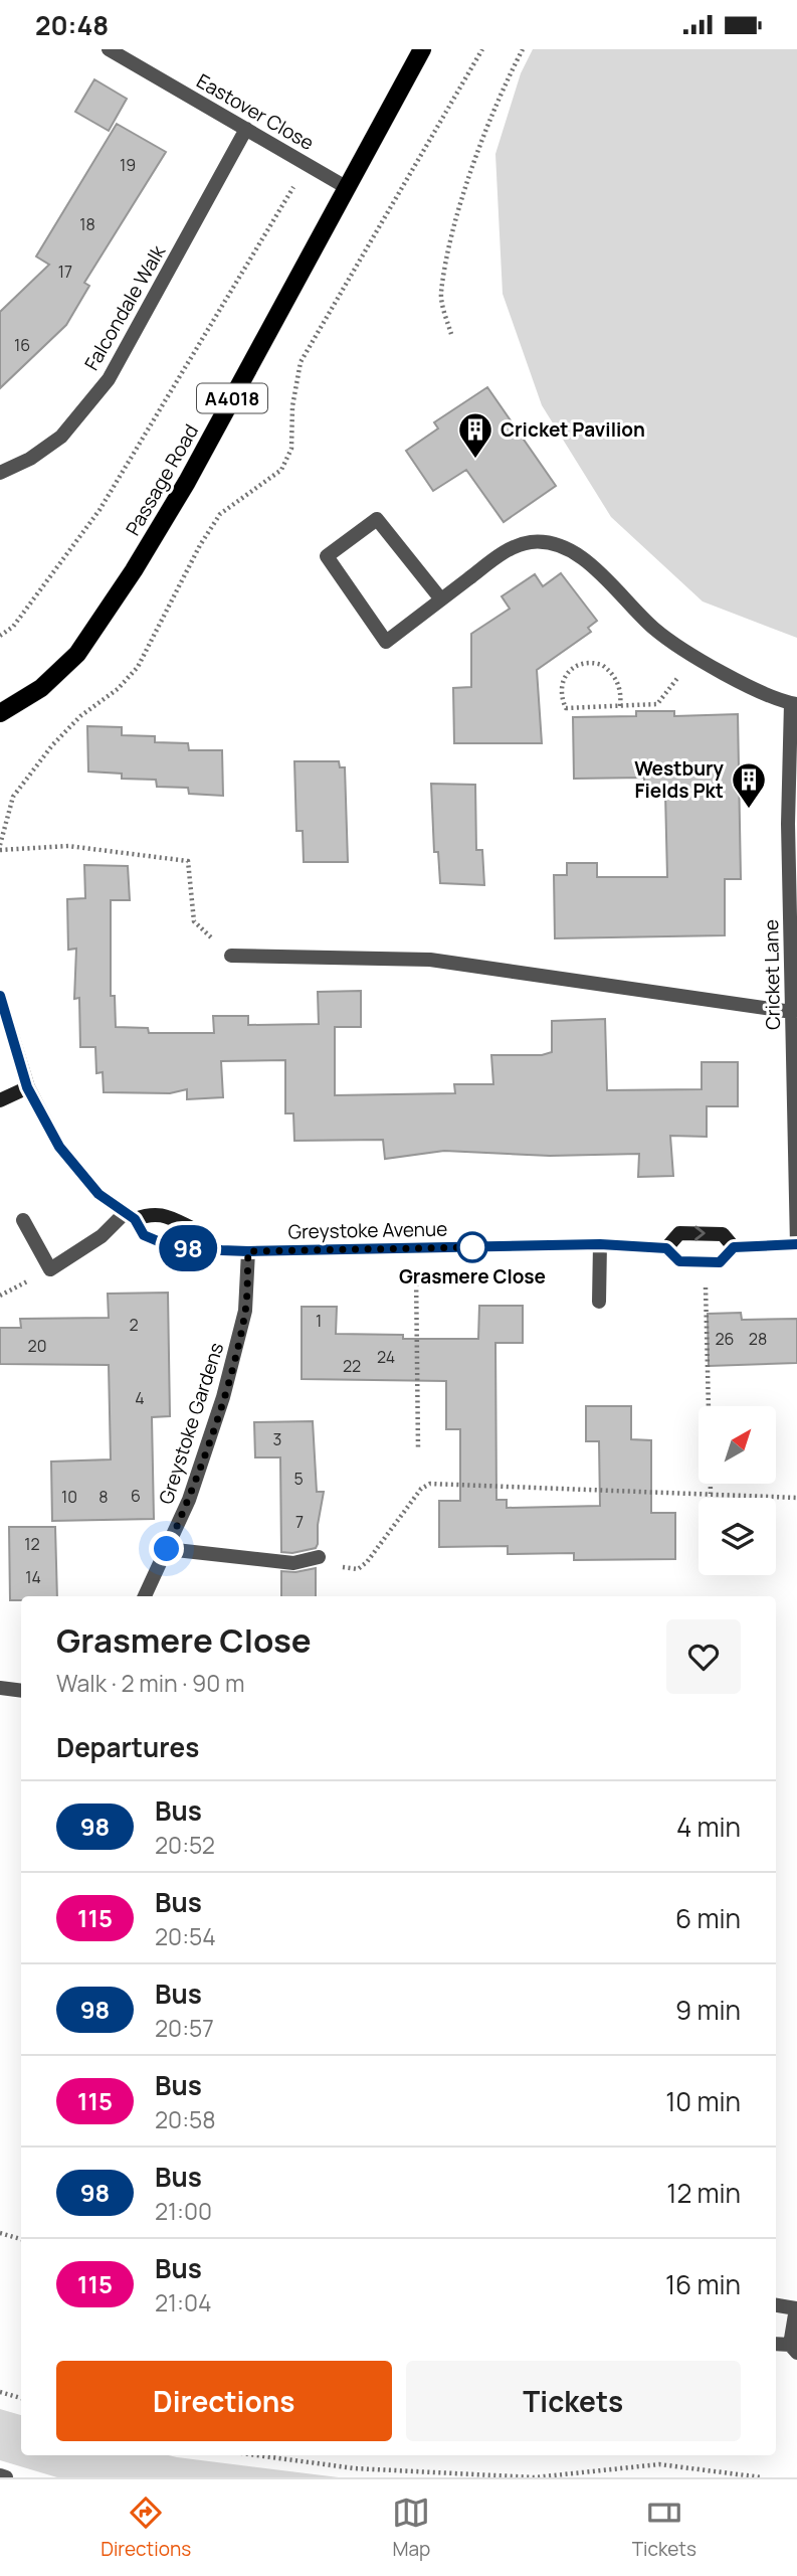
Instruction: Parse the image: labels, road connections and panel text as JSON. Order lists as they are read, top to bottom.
{
  "streets": {
    "main road": ["A4018", "Passage Road"],
    "street": [
      "Eastover Close",
      "Falcondale Walk",
      "Cricket Lane",
      "Greystoke Avenue",
      "Greystoke Gardens"
    ]
  },
  "crossings": [
    ["Eastover Close", "Falcondale Walk"],
    ["Eastover Close", "Passage Road"],
    ["Greystoke Avenue", "Greystoke Gardens"]
  ],
  "places": {
    "building": ["Cricket Pavilion", "Westbury Fields Pkt"],
    "other": ["Grasmere Close"]
  },
  "lines": ["bus line 98"],
  "house_numbers": [
    "19",
    "18",
    "17",
    "16",
    "1",
    "2",
    "26",
    "28",
    "20",
    "24",
    "22",
    "4",
    "3",
    "5",
    "6",
    "10",
    "8",
    "7",
    "12",
    "14"
  ],
  "north": "top right",
  "page": {
    "status": "20:48",
    "on_map": "98",
    "heading": [
      ["Grasmere Close", "Walk · 2 min · 90 m"],
      "Departures"
    ],
    "list": [
      {
        "mark": "98",
        "name": "Bus",
        "note": "20:52",
        "value": "4 min"
      },
      {
        "mark": "115",
        "name": "Bus",
        "note": "20:54",
        "value": "6 min"
      },
      {
        "mark": "98",
        "name": "Bus",
        "note": "20:57",
        "value": "9 min"
      },
      {
        "mark": "115",
        "name": "Bus",
        "note": "20:58",
        "value": "10 min"
      },
      {
        "mark": "98",
        "name": "Bus",
        "note": "21:00",
        "value": "12 min"
      },
      {
        "mark": "115",
        "name": "Bus",
        "note": "21:04",
        "value": "16 min"
      }
    ],
    "buttons": ["Directions", "Tickets"],
    "tabs": ["Directions", "Map", "Tickets"]
  }
}
